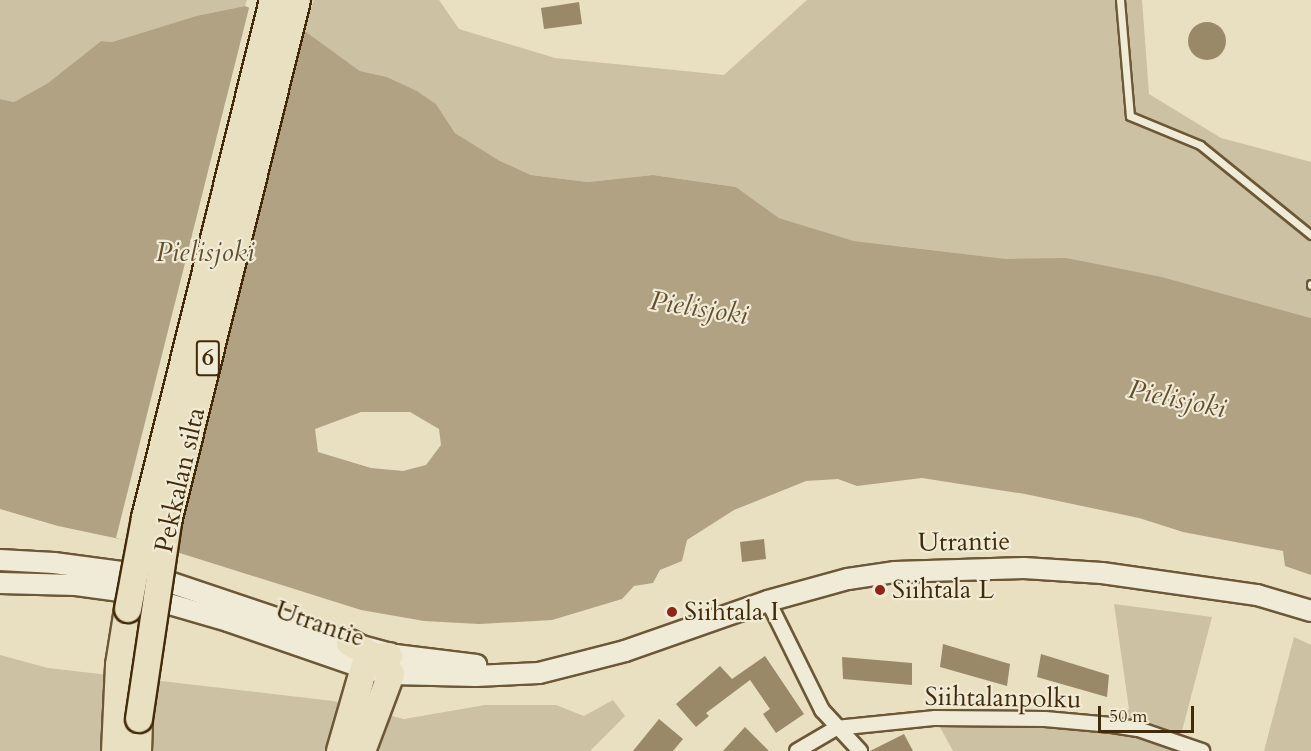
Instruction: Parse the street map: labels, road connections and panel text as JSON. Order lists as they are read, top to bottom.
{
  "streets": {
    "highway": ["6", "Pekkalan silta"],
    "main road": ["Utrantie"],
    "street": ["Siihtalanpolku"]
  },
  "crossings": [
    ["6", "Pekkalan silta"]
  ],
  "water": ["Pielisjoki"],
  "places": ["Siihtala L", "Siihtala I"],
  "scale_bar": "50 m"
}
